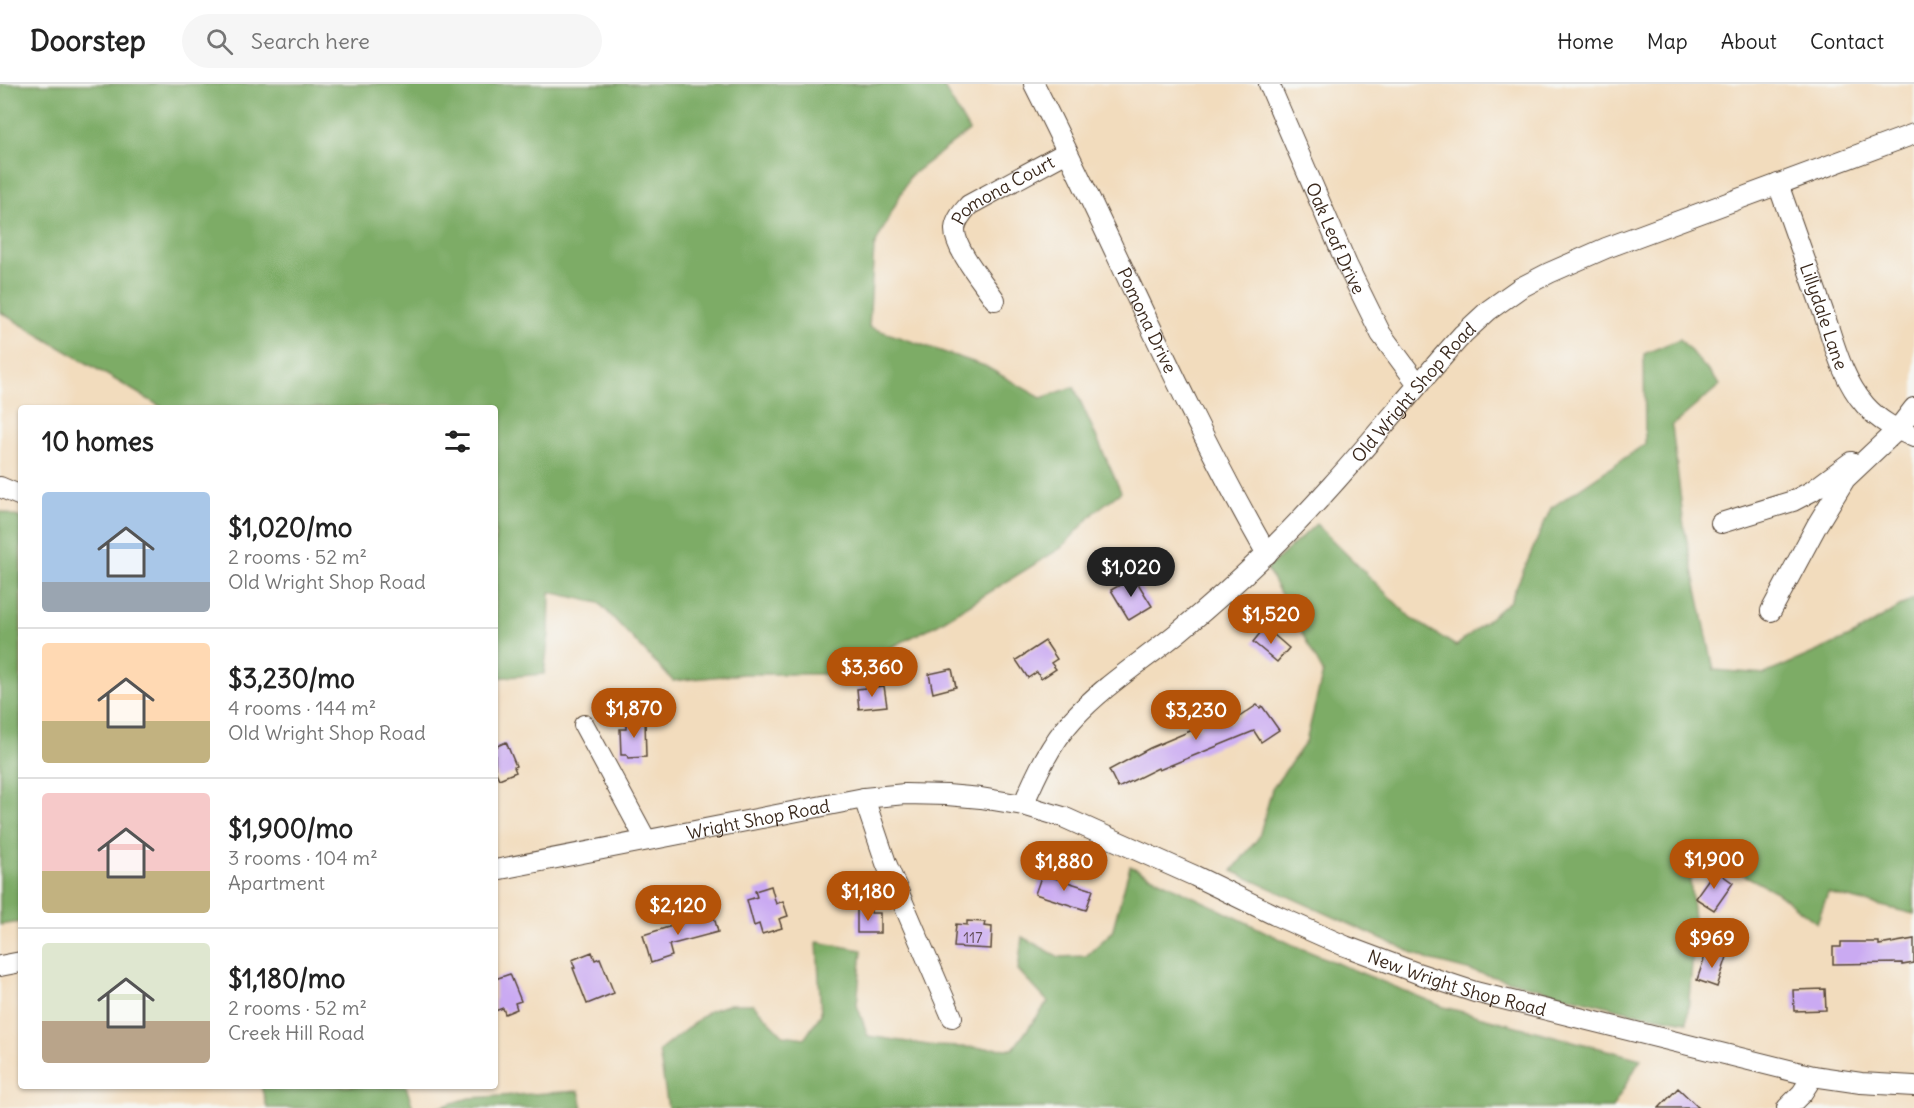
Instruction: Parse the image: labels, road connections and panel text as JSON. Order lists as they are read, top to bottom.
{
  "streets": {
    "street": [
      "Pomona Court",
      "Oak Leaf Drive",
      "Lillydale Lane",
      "Pomona Drive",
      "Old Wright Shop Road",
      "Wright Shop Road",
      "New Wright Shop Road"
    ]
  },
  "crossings": [
    ["Pomona Court", "Pomona Drive"],
    ["Oak Leaf Drive", "Old Wright Shop Road"],
    ["Lillydale Lane", "Old Wright Shop Road"],
    ["Pomona Drive", "Old Wright Shop Road"],
    ["Old Wright Shop Road", "Wright Shop Road"],
    ["Old Wright Shop Road", "New Wright Shop Road"],
    ["Wright Shop Road", "New Wright Shop Road"]
  ],
  "house_numbers": ["117"],
  "page": {
    "header": "Doorstep",
    "search": "Search here",
    "nav": [
      "Home",
      "Map",
      "About",
      "Contact"
    ],
    "heading": "10 homes",
    "list": [
      {
        "name": "$1,020/mo",
        "note": "2 rooms · 52 m² · Old Wright Shop Road"
      },
      {
        "name": "$3,230/mo",
        "note": "4 rooms · 144 m² · Old Wright Shop Road"
      },
      {
        "name": "$1,900/mo",
        "note": "3 rooms · 104 m² · Apartment"
      },
      {
        "name": "$1,180/mo",
        "note": "2 rooms · 52 m² · Creek Hill Road"
      }
    ],
    "price": [
      "$1,020",
      "$1,520",
      "$3,360",
      "$1,870",
      "$3,230",
      "$1,900",
      "$1,880",
      "$1,180",
      "$2,120",
      "$969"
    ]
  }
}
